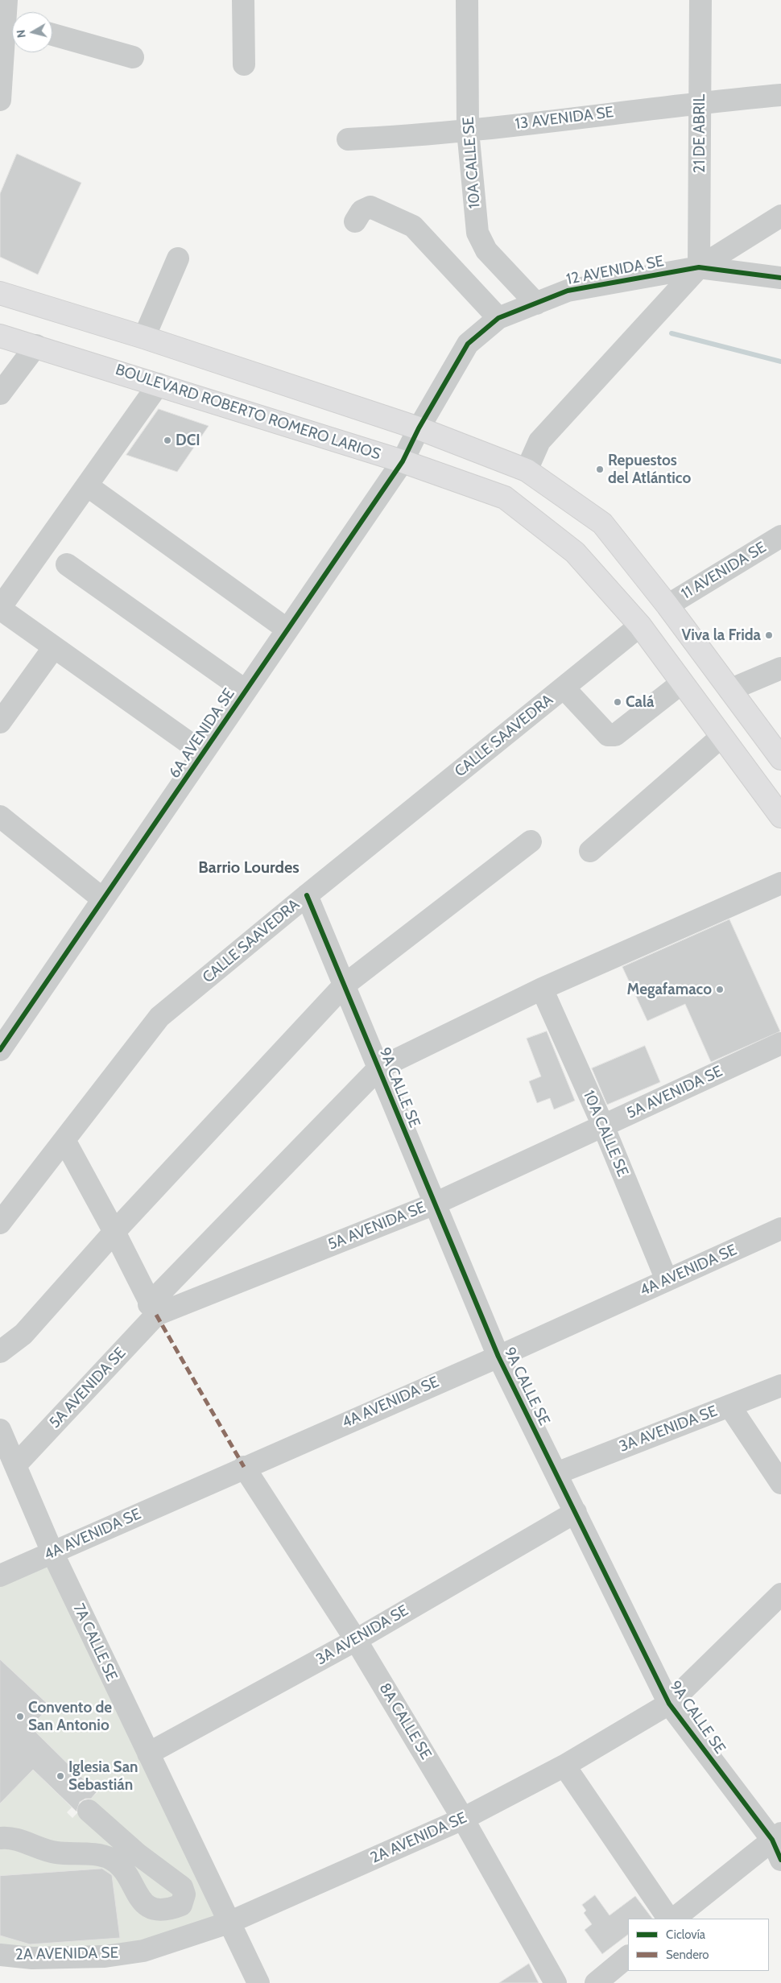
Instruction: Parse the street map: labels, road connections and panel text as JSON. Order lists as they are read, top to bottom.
{
  "streets": {
    "main road": ["BOULEVARD ROBERTO ROMERO LARIOS"],
    "street": [
      "13 AVENIDA SE",
      "21 DE ABRIL",
      "10A CALLE SE",
      "12 AVENIDA SE",
      "11 AVENIDA SE",
      "6A AVENIDA SE",
      "CALLE SAAVEDRA",
      "9A CALLE SE",
      "5A AVENIDA SE",
      "4A AVENIDA SE",
      "3A AVENIDA SE",
      "7A CALLE SE",
      "8A CALLE SE",
      "2A AVENIDA SE"
    ]
  },
  "crossings": [
    ["13 AVENIDA SE", "21 DE ABRIL"],
    ["13 AVENIDA SE", "10A CALLE SE"],
    ["21 DE ABRIL", "12 AVENIDA SE"],
    ["10A CALLE SE", "12 AVENIDA SE"],
    ["10A CALLE SE", "5A AVENIDA SE"],
    ["10A CALLE SE", "4A AVENIDA SE"],
    ["12 AVENIDA SE", "6A AVENIDA SE"],
    ["BOULEVARD ROBERTO ROMERO LARIOS", "6A AVENIDA SE"],
    ["BOULEVARD ROBERTO ROMERO LARIOS", "CALLE SAAVEDRA"],
    ["CALLE SAAVEDRA", "9A CALLE SE"],
    ["9A CALLE SE", "5A AVENIDA SE"],
    ["9A CALLE SE", "4A AVENIDA SE"],
    ["9A CALLE SE", "3A AVENIDA SE"],
    ["9A CALLE SE", "2A AVENIDA SE"],
    ["5A AVENIDA SE", "7A CALLE SE"],
    ["4A AVENIDA SE", "7A CALLE SE"],
    ["4A AVENIDA SE", "8A CALLE SE"],
    ["3A AVENIDA SE", "7A CALLE SE"],
    ["3A AVENIDA SE", "8A CALLE SE"],
    ["7A CALLE SE", "2A AVENIDA SE"],
    ["8A CALLE SE", "2A AVENIDA SE"]
  ],
  "districts": ["Barrio Lourdes"],
  "places": [
    "DCI",
    "Repuestos del Atlántico",
    "Viva la Frida",
    "Calá",
    "Megafamaco",
    "Convento de San Antonio",
    "Iglesia San Sebastián"
  ],
  "legend": ["Ciclovía", "Sendero"],
  "north": "left"
}
